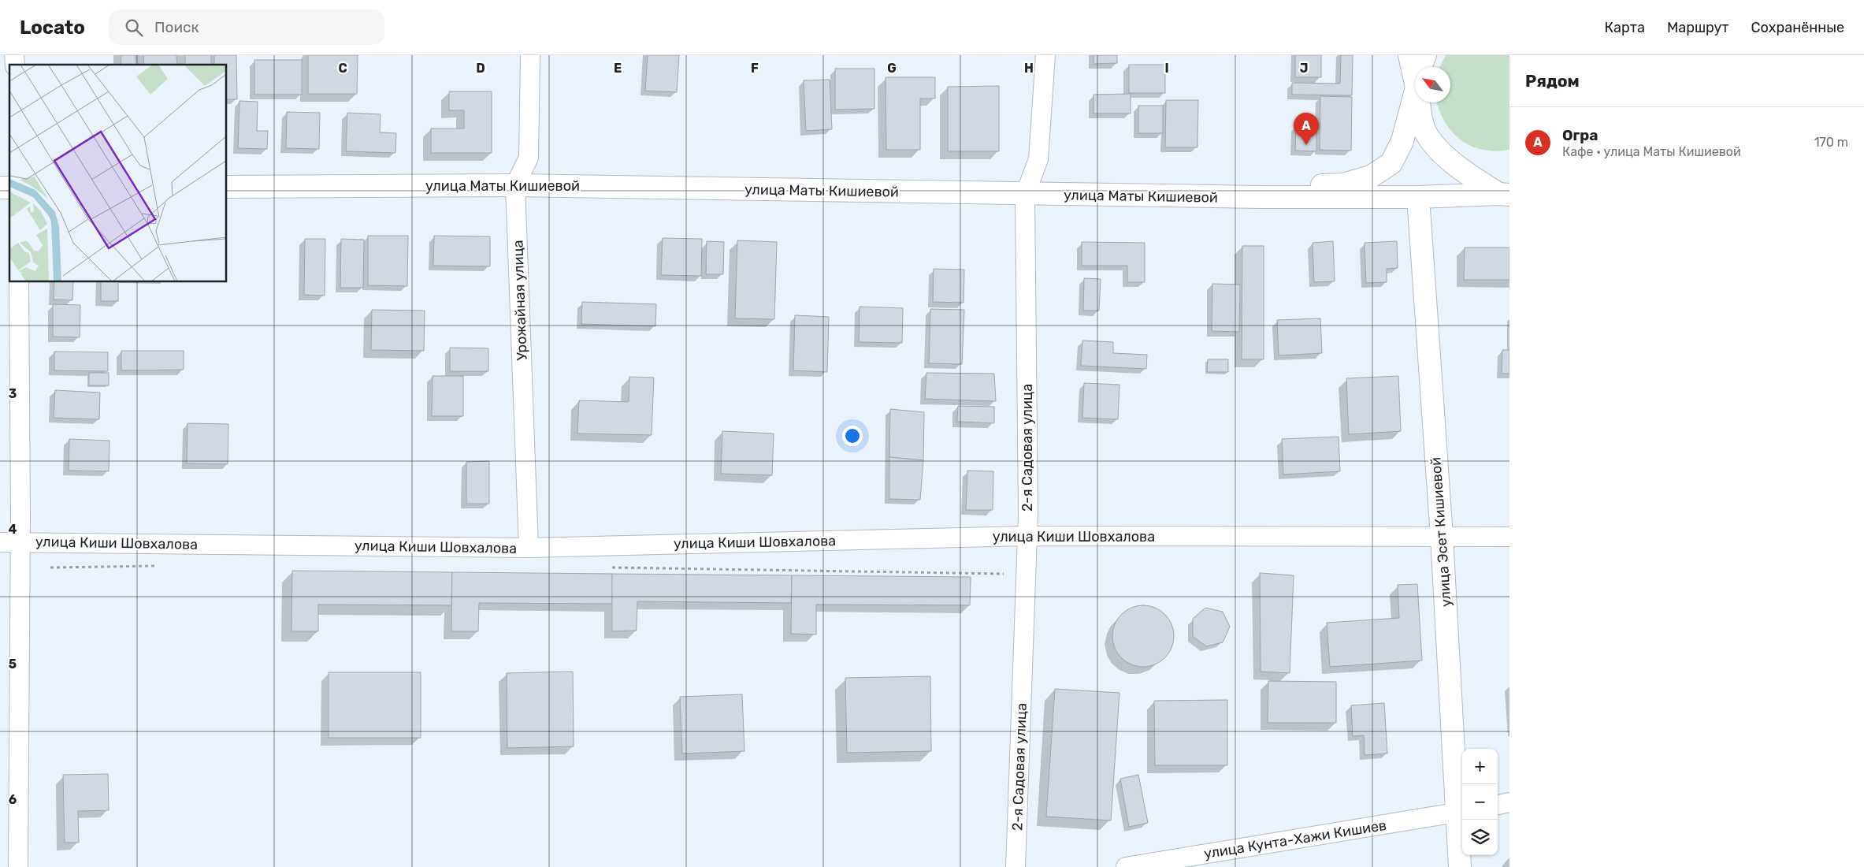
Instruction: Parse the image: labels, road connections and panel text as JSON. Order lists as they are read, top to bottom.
{
  "streets": {
    "main road": ["улица Маты Кишиевой", "улица Эсет Кишиевой"],
    "street": [
      "Урожайная улица",
      "2-я Садовая улица",
      "улица Киши Шовхалова",
      "улица Кунта-Хажи Кишиев"
    ]
  },
  "crossings": [
    ["улица Маты Кишиевой", "Урожайная улица"],
    ["улица Маты Кишиевой", "2-я Садовая улица"],
    ["улица Маты Кишиевой", "улица Эсет Кишиевой"],
    ["Урожайная улица", "улица Киши Шовхалова"],
    ["2-я Садовая улица", "улица Киши Шовхалова"],
    ["улица Эсет Кишиевой", "улица Киши Шовхалова"],
    ["улица Эсет Кишиевой", "улица Кунта-Хажи Кишиев"]
  ],
  "north": "top left",
  "page": {
    "header": "Locato",
    "search": "Поиск",
    "nav": ["Карта", "Маршрут", "Сохранённые"],
    "heading": "Рядом",
    "list": [
      {
        "mark": "A",
        "name": "Огра",
        "note": "Кафе · улица Маты Кишиевой",
        "value": "170 m"
      }
    ],
    "pins": "A",
    "map_buttons": ["+", "−"]
  },
  "grid": {
    "columns": [
      "C",
      "D",
      "E",
      "F",
      "G",
      "H",
      "I",
      "J"
    ],
    "rows": [
      "3",
      "4",
      "5",
      "6"
    ]
  }
}
